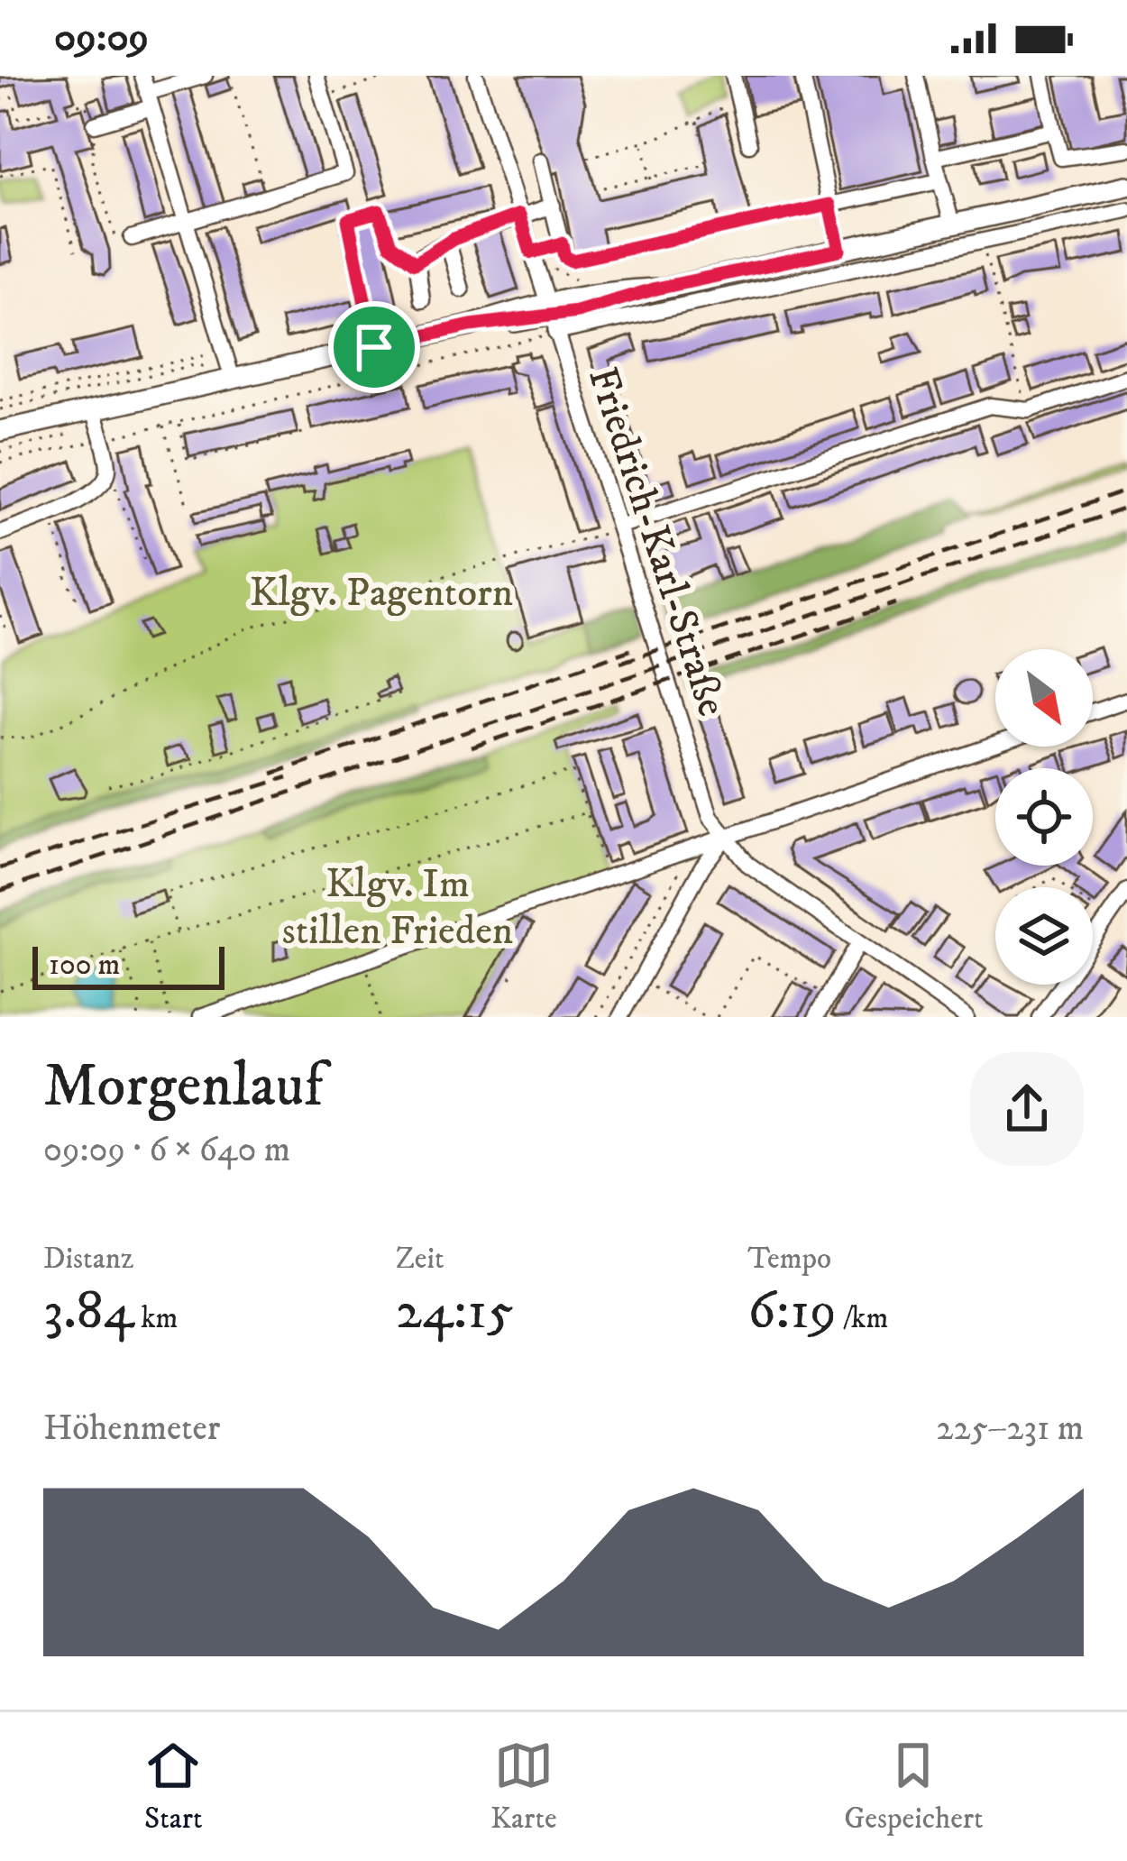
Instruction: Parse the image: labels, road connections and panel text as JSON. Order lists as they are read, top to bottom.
{
  "streets": {
    "street": ["Friedrich-Karl-Straße"]
  },
  "parks": ["Klgv. Pagentorn", "Klgv. Im stillen Frieden"],
  "scale_bar": "100 m",
  "north": "bottom right",
  "page": {
    "status": "09:09",
    "scale": "100 m",
    "heading": ["Morgenlauf", "09:09 · 6 × 640 m"],
    "stats": [
      ["Distanz", "3.84 km"],
      ["Zeit", "24:15"],
      ["Tempo", "6:19 /km"]
    ],
    "chart": ["Höhenmeter", "225–231 m"],
    "tabs": ["Start", "Karte", "Gespeichert"]
  }
}
